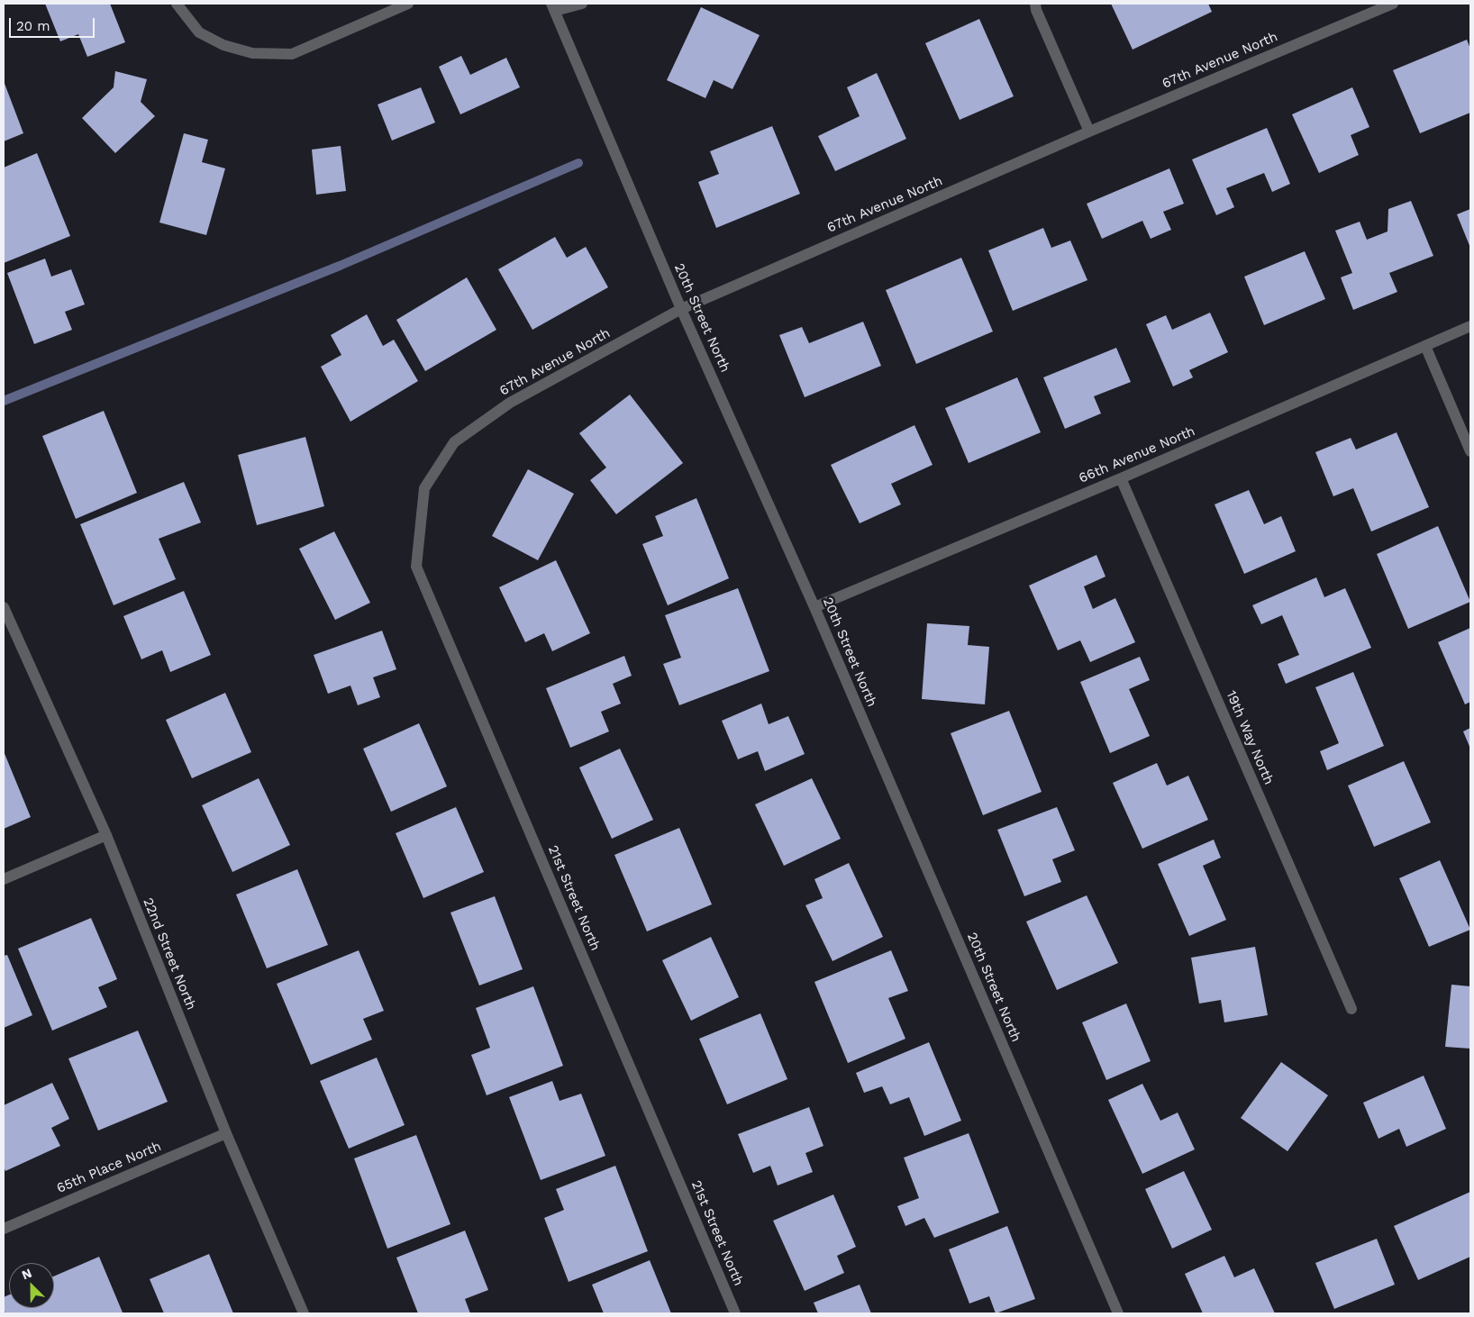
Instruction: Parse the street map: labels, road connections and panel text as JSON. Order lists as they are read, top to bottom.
{
  "streets": {
    "street": [
      "67th Avenue North",
      "20th Street North",
      "66th Avenue North",
      "19th Way North",
      "21st Street North",
      "22nd Street North",
      "65th Place North"
    ]
  },
  "crossings": [
    ["67th Avenue North", "20th Street North"],
    ["67th Avenue North", "21st Street North"],
    ["20th Street North", "66th Avenue North"],
    ["66th Avenue North", "19th Way North"],
    ["22nd Street North", "65th Place North"]
  ],
  "scale_bar": "20 m",
  "north": "top left"
}
